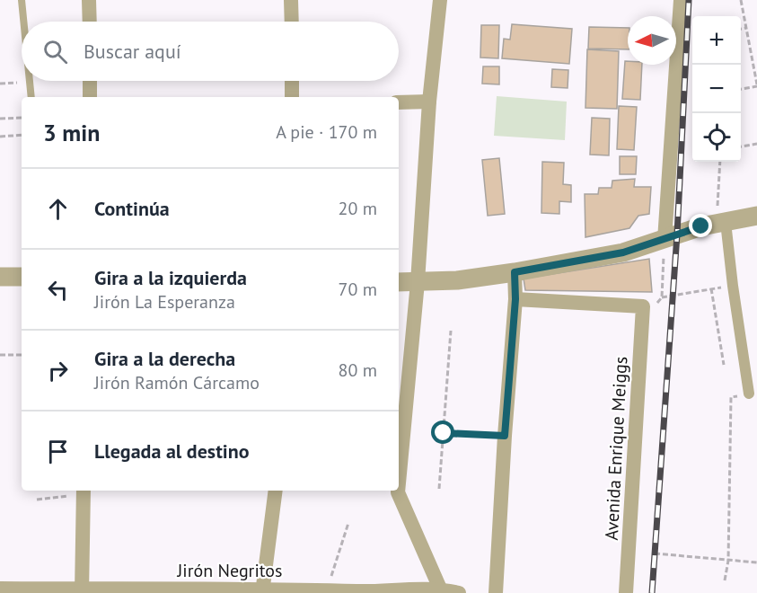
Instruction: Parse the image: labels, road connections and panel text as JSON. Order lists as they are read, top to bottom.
{
  "streets": {
    "street": ["Avenida Enrique Meiggs", "Jirón Negritos"]
  },
  "north": "left",
  "page": {
    "map_buttons": ["+", "−"],
    "search": "Buscar aquí",
    "heading": ["3 min", "A pie · 170 m"],
    "list": [
      ["Continúa", "20 m"],
      ["Gira a la izquierda", "Jirón La Esperanza", "70 m"],
      ["Gira a la derecha", "Jirón Ramón Cárcamo", "80 m"],
      "Llegada al destino"
    ]
  }
}
